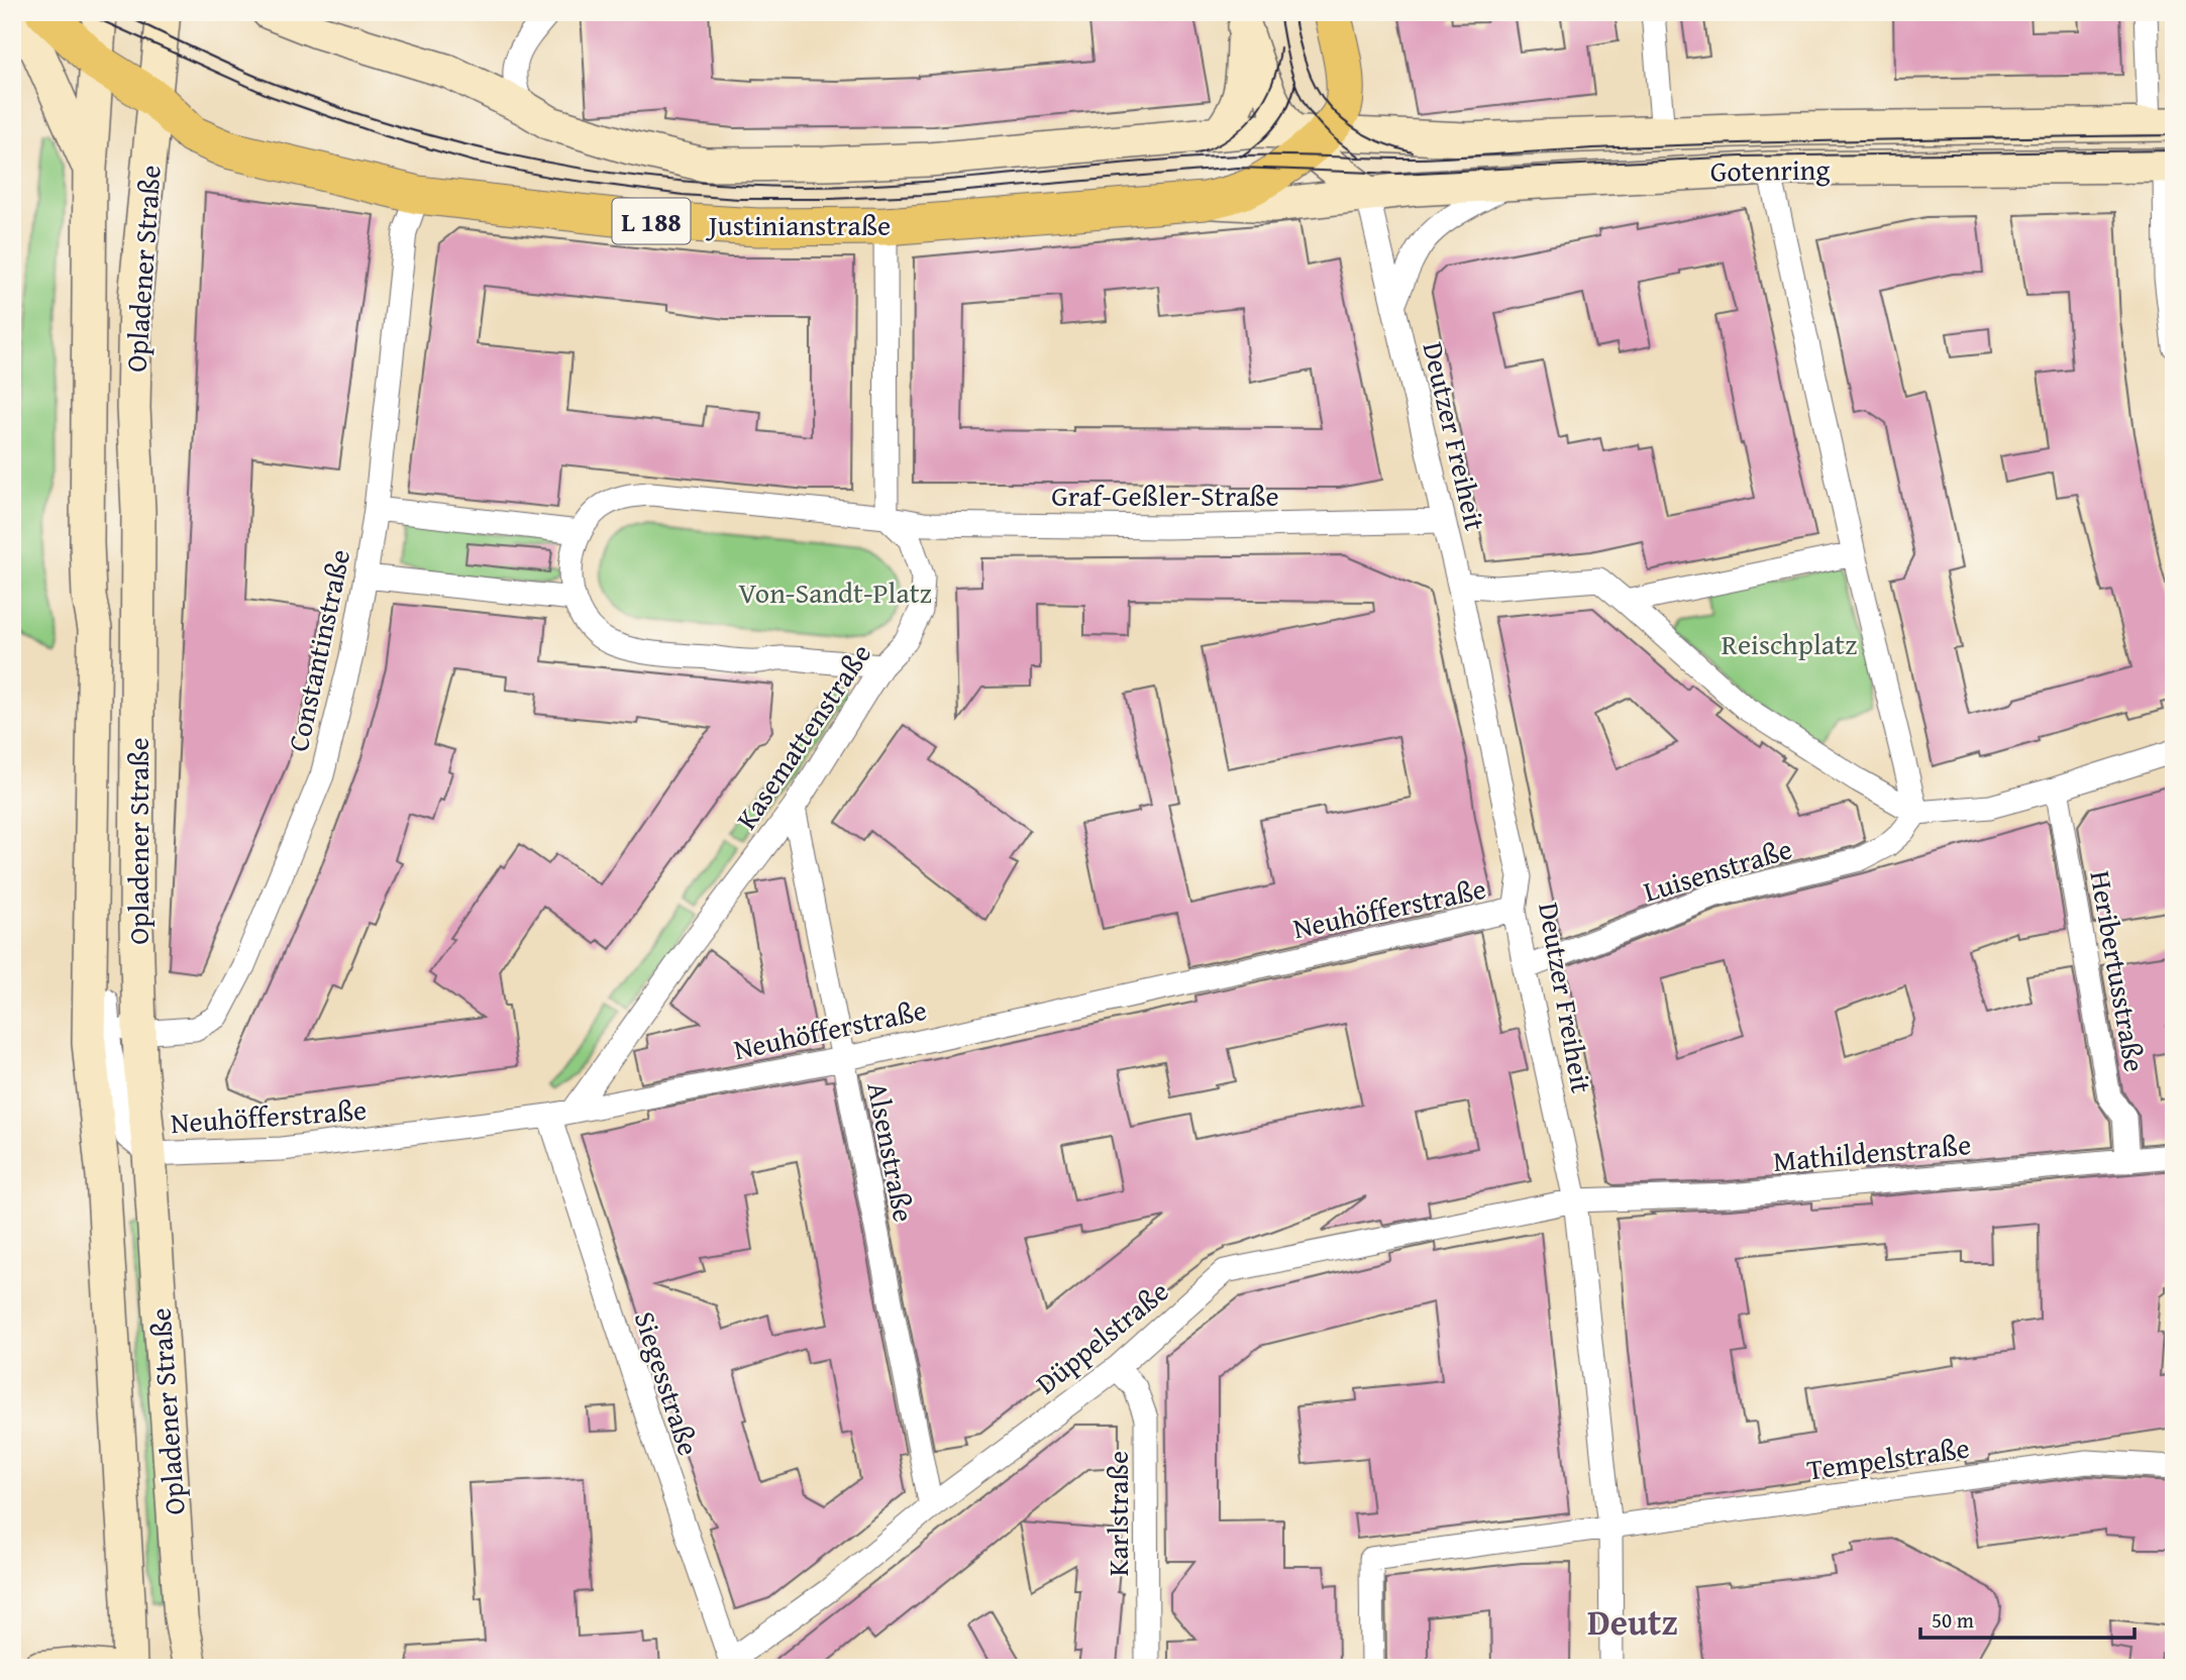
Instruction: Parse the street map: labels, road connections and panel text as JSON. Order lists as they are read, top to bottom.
{
  "streets": {
    "main road": [
      "Gotenring",
      "L 188",
      "Justinianstraße",
      "Opladener Straße"
    ],
    "street": [
      "Deutzer Freiheit",
      "Graf-Geßler-Straße",
      "Constantinstraße",
      "Kasemattenstraße",
      "Luisenstraße",
      "Neuhöfferstraße",
      "Heribertusstraße",
      "Alsenstraße",
      "Mathildenstraße",
      "Düppelstraße",
      "Siegesstraße",
      "Tempelstraße",
      "Karlstraße"
    ]
  },
  "crossings": [
    ["Gotenring", "L 188"],
    ["Gotenring", "Justinianstraße"],
    ["Gotenring", "Deutzer Freiheit"],
    ["L 188", "Justinianstraße"],
    ["L 188", "Opladener Straße"],
    ["Justinianstraße", "Opladener Straße"],
    ["Justinianstraße", "Deutzer Freiheit"],
    ["Justinianstraße", "Constantinstraße"],
    ["Opladener Straße", "Constantinstraße"],
    ["Opladener Straße", "Neuhöfferstraße"],
    ["Deutzer Freiheit", "Graf-Geßler-Straße"],
    ["Deutzer Freiheit", "Luisenstraße"],
    ["Deutzer Freiheit", "Neuhöfferstraße"],
    ["Deutzer Freiheit", "Mathildenstraße"],
    ["Deutzer Freiheit", "Düppelstraße"],
    ["Deutzer Freiheit", "Tempelstraße"],
    ["Graf-Geßler-Straße", "Kasemattenstraße"],
    ["Kasemattenstraße", "Neuhöfferstraße"],
    ["Kasemattenstraße", "Alsenstraße"],
    ["Neuhöfferstraße", "Alsenstraße"],
    ["Neuhöfferstraße", "Siegesstraße"],
    ["Heribertusstraße", "Mathildenstraße"],
    ["Alsenstraße", "Düppelstraße"],
    ["Mathildenstraße", "Düppelstraße"],
    ["Düppelstraße", "Siegesstraße"],
    ["Düppelstraße", "Karlstraße"]
  ],
  "districts": ["Deutz"],
  "parks": ["Von-Sandt-Platz", "Reischplatz"],
  "scale_bar": "50 m"
}
